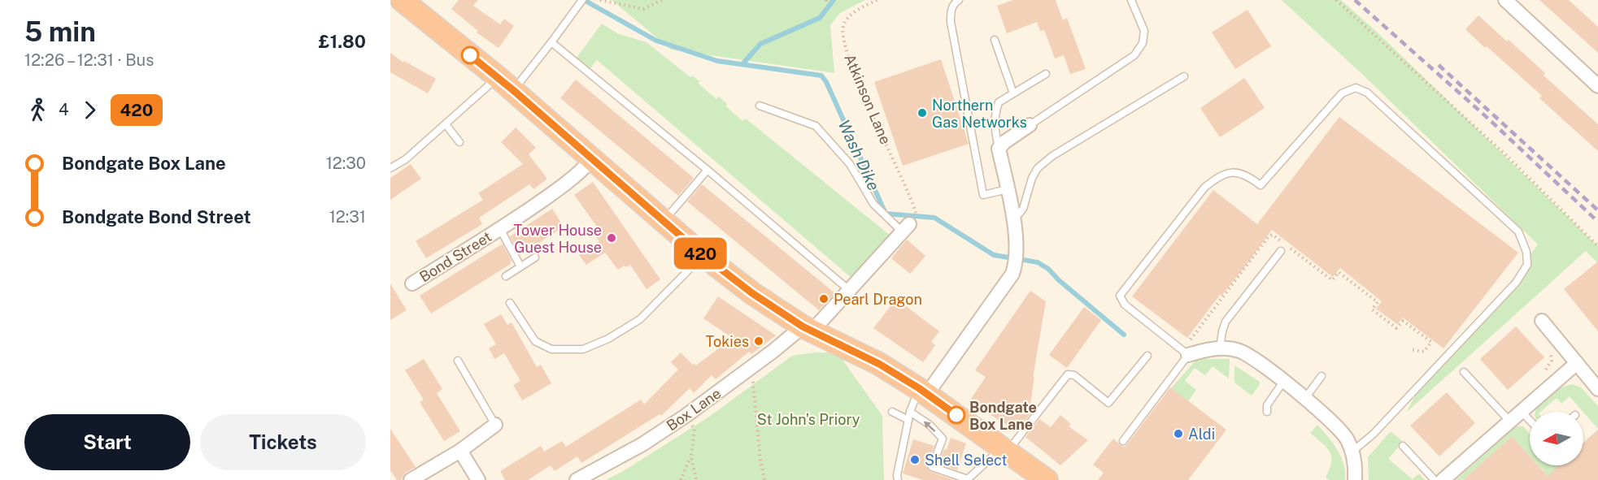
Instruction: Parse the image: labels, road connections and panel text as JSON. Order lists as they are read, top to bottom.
{
  "streets": {
    "street": ["Bond Street", "Box Lane"],
    "path": ["Atkinson Lane"]
  },
  "water": ["Wash Dike"],
  "parks": ["St John's Priory"],
  "places": [
    "Northern Gas Networks",
    "Tower House Guest House",
    "Pearl Dragon",
    "Tokies",
    "Bondgate Box Lane",
    "Aldi",
    "Shell Select"
  ],
  "lines": ["bus line 420"],
  "north": "left",
  "page": {
    "heading": ["5 min", "12:26 – 12:31 · Bus", "£1.80"],
    "on_map": "420",
    "legs": ["4", "420"],
    "list": [
      {
        "name": "Bondgate Box Lane",
        "value": "12:30"
      },
      {
        "name": "Bondgate Bond Street",
        "value": "12:31"
      }
    ],
    "buttons": ["Start", "Tickets"]
  }
}
